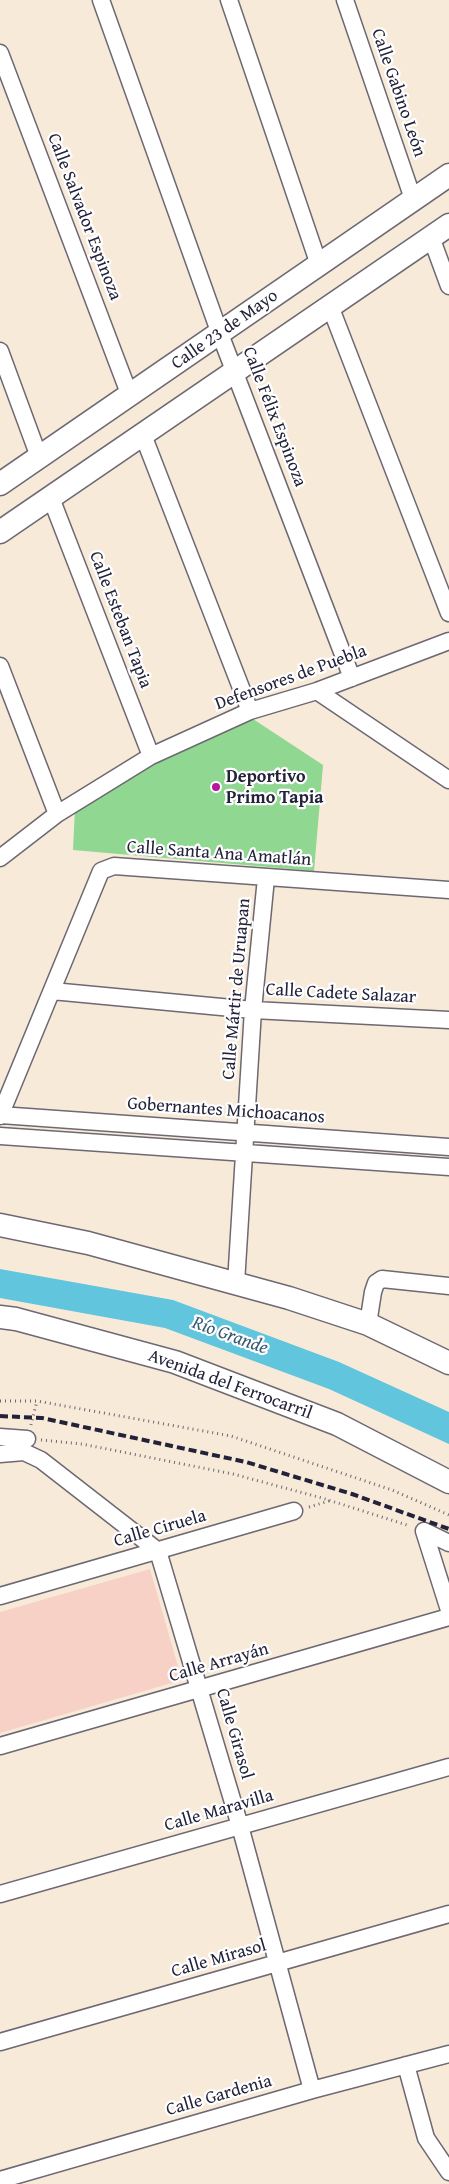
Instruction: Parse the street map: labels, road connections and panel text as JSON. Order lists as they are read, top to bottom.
{
  "streets": {
    "street": [
      "Calle Gabino León",
      "Calle Salvador Espinoza",
      "Calle 23 de Mayo",
      "Calle Félix Espinoza",
      "Calle Esteban Tapia",
      "Defensores de Puebla",
      "Calle Santa Ana Amatlán",
      "Calle Mártir de Uruapan",
      "Calle Cadete Salazar",
      "Gobernantes Michoacanos",
      "Avenida del Ferrocarril",
      "Calle Ciruela",
      "Calle Arrayán",
      "Calle Girasol",
      "Calle Maravilla",
      "Calle Mirasol",
      "Calle Gardenia"
    ]
  },
  "crossings": [
    ["Calle Gabino León", "Calle 23 de Mayo"],
    ["Calle Salvador Espinoza", "Calle 23 de Mayo"],
    ["Calle 23 de Mayo", "Calle Félix Espinoza"],
    ["Calle Félix Espinoza", "Defensores de Puebla"],
    ["Calle Esteban Tapia", "Defensores de Puebla"],
    ["Calle Santa Ana Amatlán", "Calle Mártir de Uruapan"],
    ["Calle Santa Ana Amatlán", "Calle Cadete Salazar"],
    ["Calle Santa Ana Amatlán", "Gobernantes Michoacanos"],
    ["Calle Mártir de Uruapan", "Calle Cadete Salazar"],
    ["Calle Mártir de Uruapan", "Gobernantes Michoacanos"],
    ["Calle Ciruela", "Calle Girasol"],
    ["Calle Arrayán", "Calle Girasol"],
    ["Calle Girasol", "Calle Maravilla"],
    ["Calle Girasol", "Calle Mirasol"],
    ["Calle Girasol", "Calle Gardenia"]
  ],
  "water": ["Río Grande"],
  "places": ["Deportivo Primo Tapia"]
}
